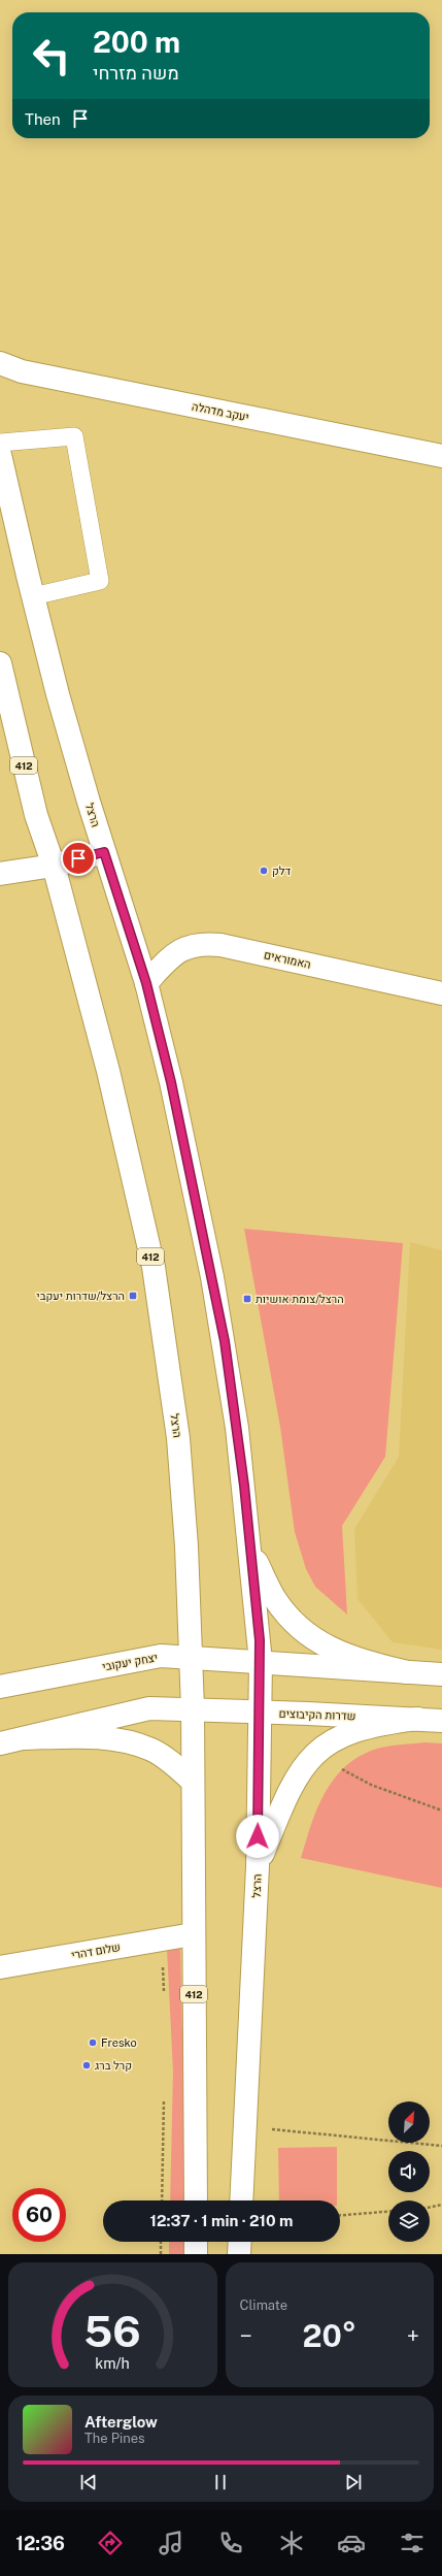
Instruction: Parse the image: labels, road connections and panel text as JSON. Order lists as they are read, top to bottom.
{
  "streets": {
    "main road": [
      "יעקב מדהלה",
      "412",
      "הרצל",
      "האמוראים",
      "יצחק יעקובי",
      "שדרות הקיבוצים",
      "שלום דהרי"
    ]
  },
  "crossings": [
    ["הרצל", "האמוראים"],
    ["הרצל", "יצחק יעקובי"],
    ["הרצל", "שדרות הקיבוצים"],
    ["הרצל", "שלום דהרי"]
  ],
  "places": {
    "other": ["דלק", "Fresko", "קרל ברג"],
    "transit": ["הרצל/שדרות יעקבי", "הרצל/צומת אושיות"]
  },
  "north": "top right",
  "page": {
    "turn": ["200 m", "משה מזרחי"],
    "then": "Then",
    "limit": "60",
    "trip": "12:37 · 1 min · 210 m",
    "tile": "Climate",
    "heat": ["−", "20°", "+"],
    "song": ["Afterglow", "The Pines"],
    "tabs": "12:36",
    "gauge": ["56", "km/h"]
  }
}
